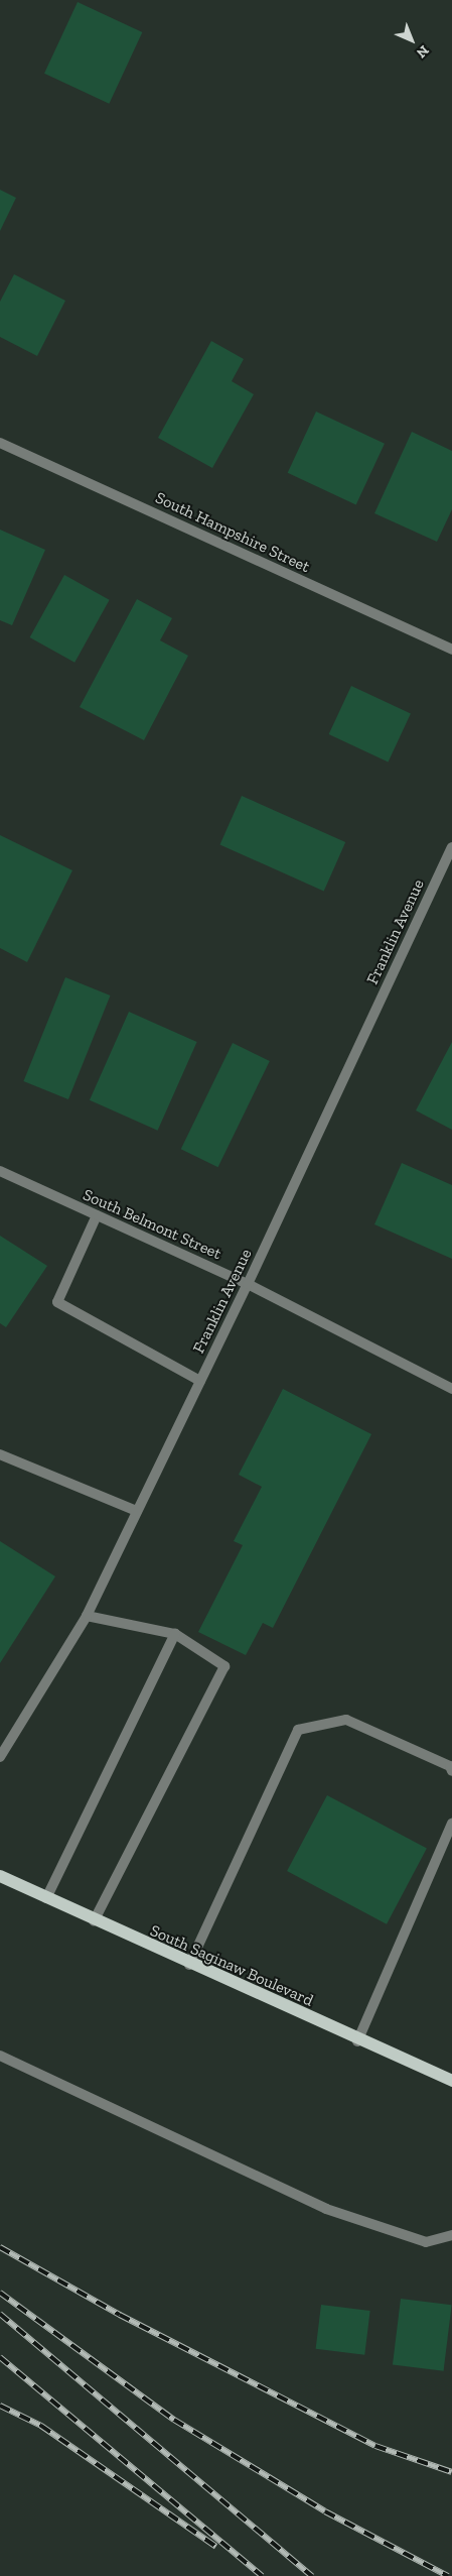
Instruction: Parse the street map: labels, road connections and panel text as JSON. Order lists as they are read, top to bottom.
{
  "streets": {
    "main road": ["South Saginaw Boulevard"],
    "street": ["South Hampshire Street", "Franklin Avenue", "South Belmont Street"]
  },
  "crossings": [
    ["Franklin Avenue", "South Belmont Street"]
  ],
  "north": "bottom right"
}
